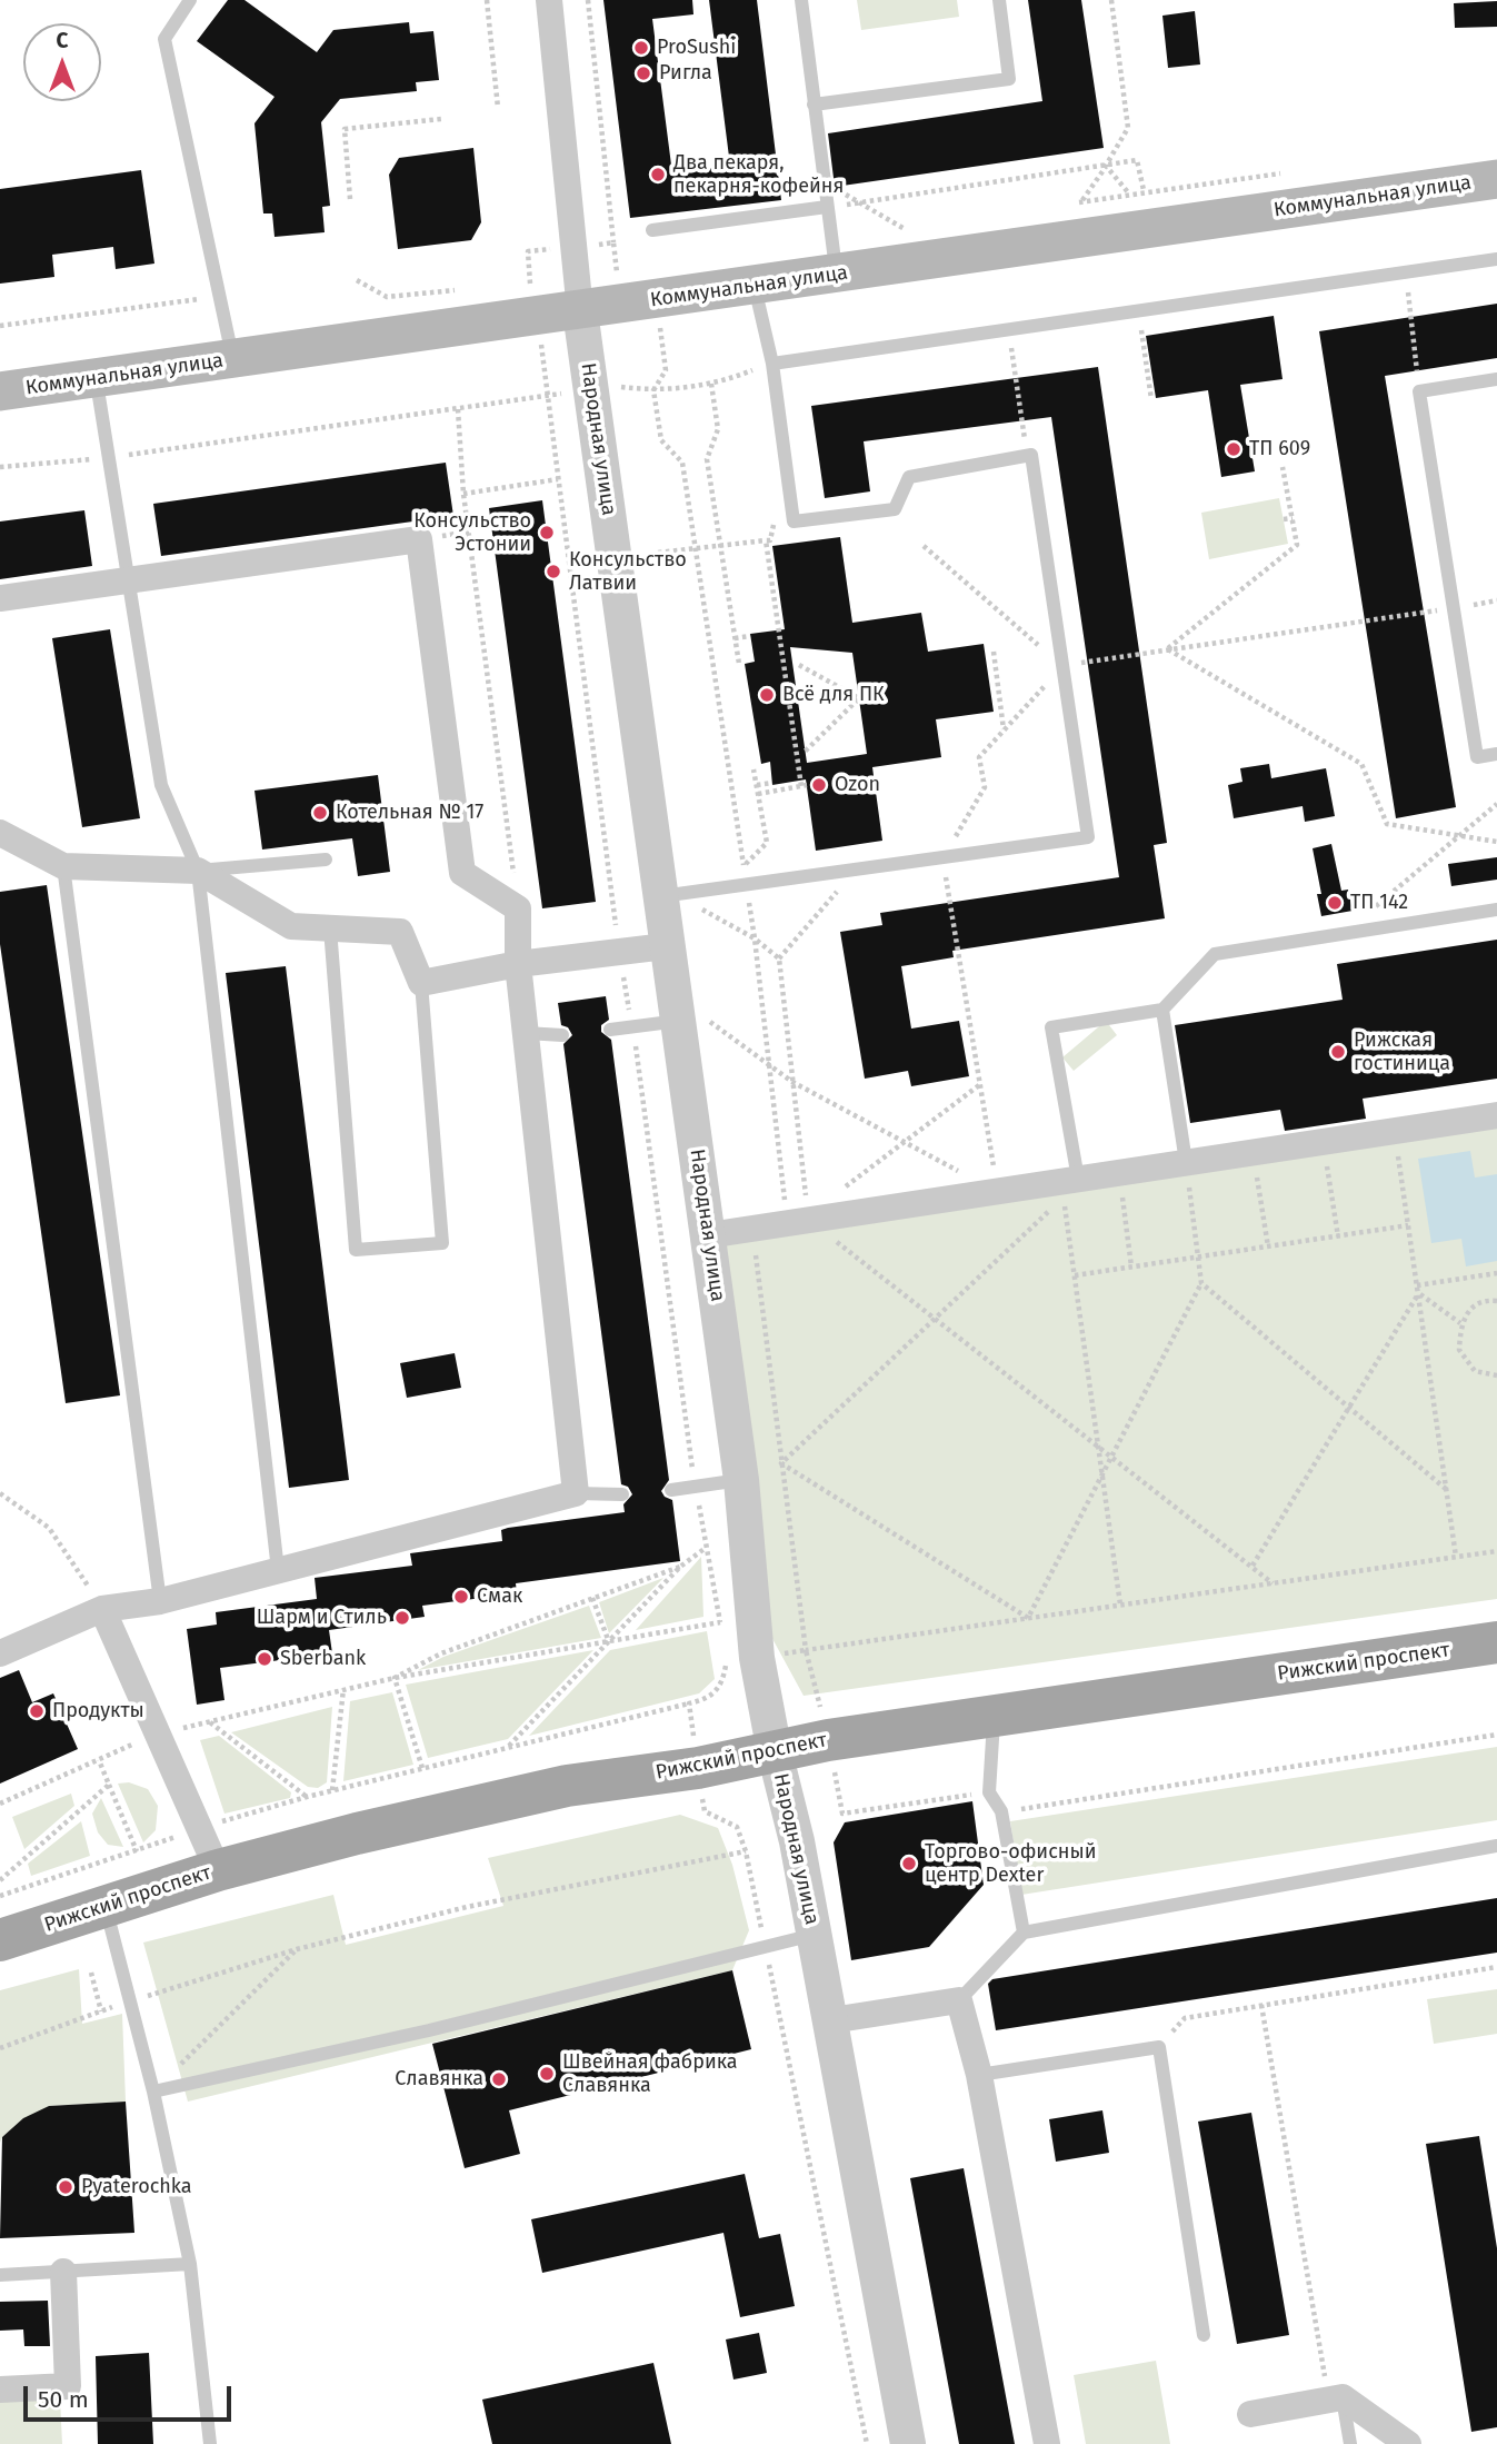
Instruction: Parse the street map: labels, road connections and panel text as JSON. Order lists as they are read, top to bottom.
{
  "streets": {
    "main road": ["Коммунальная улица", "Рижский проспект"],
    "street": ["Народная улица"]
  },
  "crossings": [
    ["Коммунальная улица", "Народная улица"],
    ["Народная улица", "Рижский проспект"]
  ],
  "places": [
    "ProSushi",
    "Ригла",
    "Два пекаря, пекарня-кофейня",
    "ТП 609",
    "Консульство Эстонии",
    "Консульство Латвии",
    "Всё для ПК",
    "Ozon",
    "Котельная № 17",
    "ТП 142",
    "Рижская гостиница",
    "Смак",
    "Шарм и Стиль",
    "Sberbank",
    "Продукты",
    "Торгово-офисный центр Dexter",
    "Швейная фабрика Славянка",
    "Славянка",
    "Pyaterochka"
  ],
  "scale_bar": "50 m",
  "north": "top"
}
